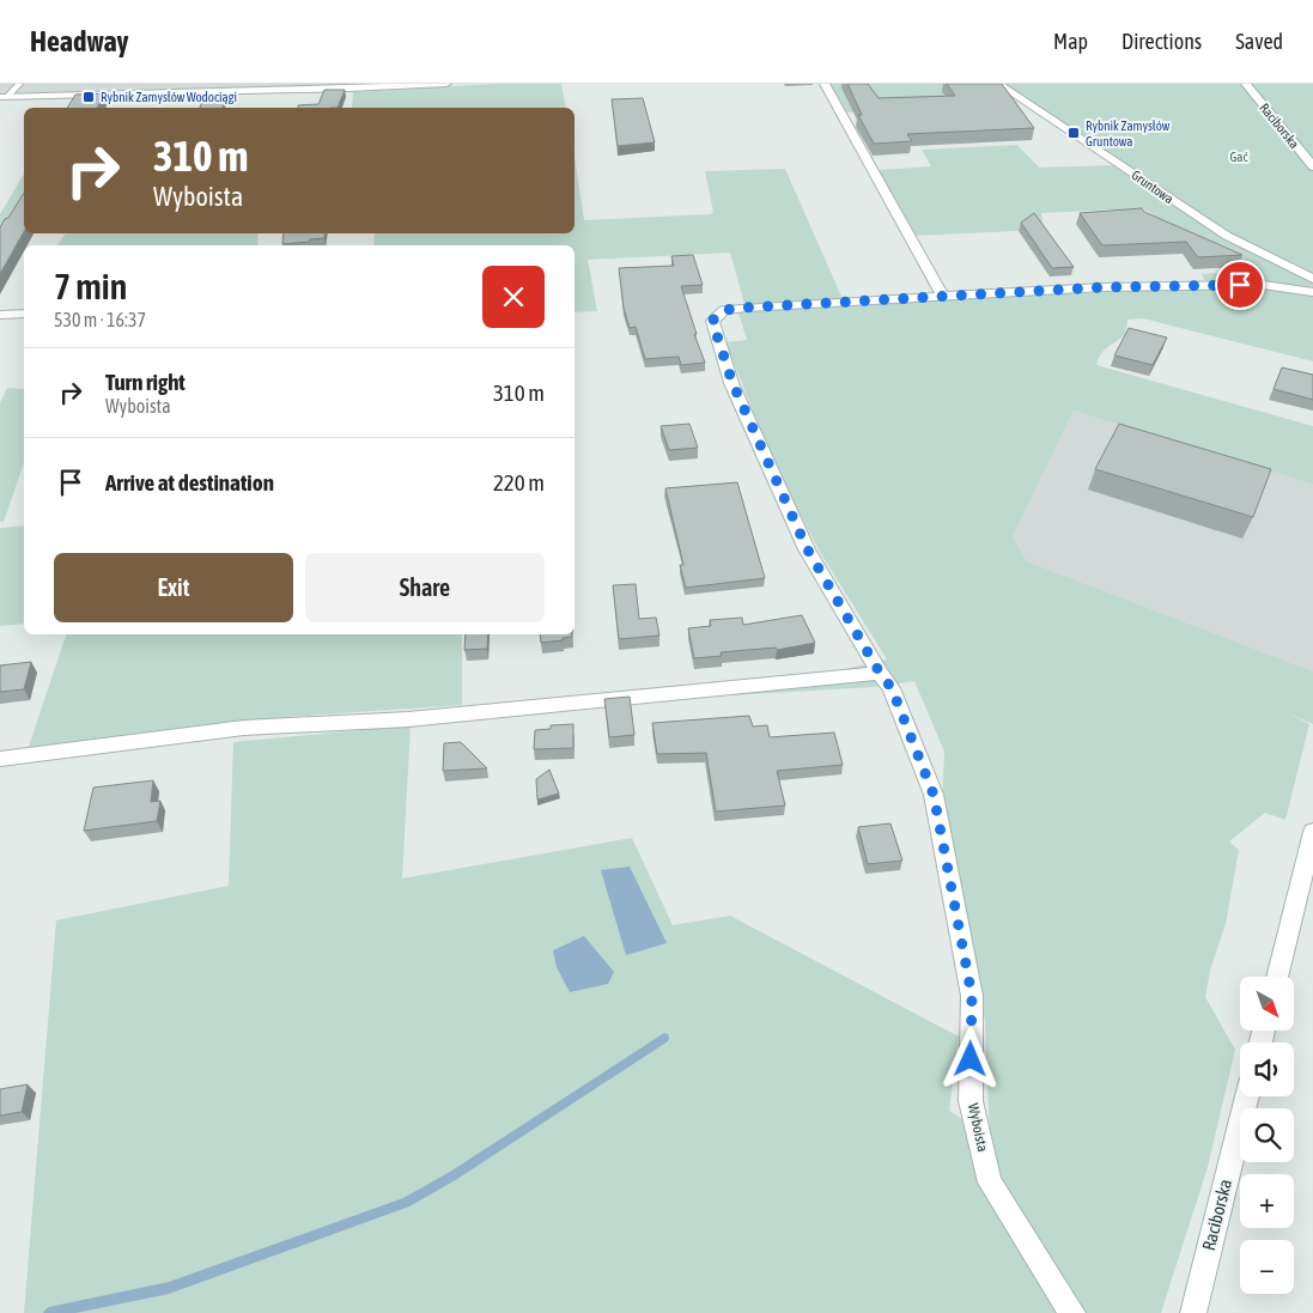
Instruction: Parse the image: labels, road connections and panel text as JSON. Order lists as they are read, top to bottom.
{
  "streets": {
    "street": ["Raciborska", "Gruntowa", "Wyboista"]
  },
  "parks": ["Gać"],
  "places": {
    "transit": ["Rybnik Zamysłów Wodociągi", "Rybnik Zamysłów Gruntowa"]
  },
  "north": "bottom right",
  "page": {
    "header": "Headway",
    "nav": ["Map", "Directions", "Saved"],
    "turn": ["310 m", "Wyboista"],
    "heading": ["7 min", "530 m · 16:37"],
    "list": [
      {
        "name": "Turn right",
        "note": "Wyboista",
        "value": "310 m"
      },
      {
        "name": "Arrive at destination",
        "value": "220 m"
      }
    ],
    "buttons": ["Exit", "Share"],
    "map_buttons": ["+", "−"]
  }
}
